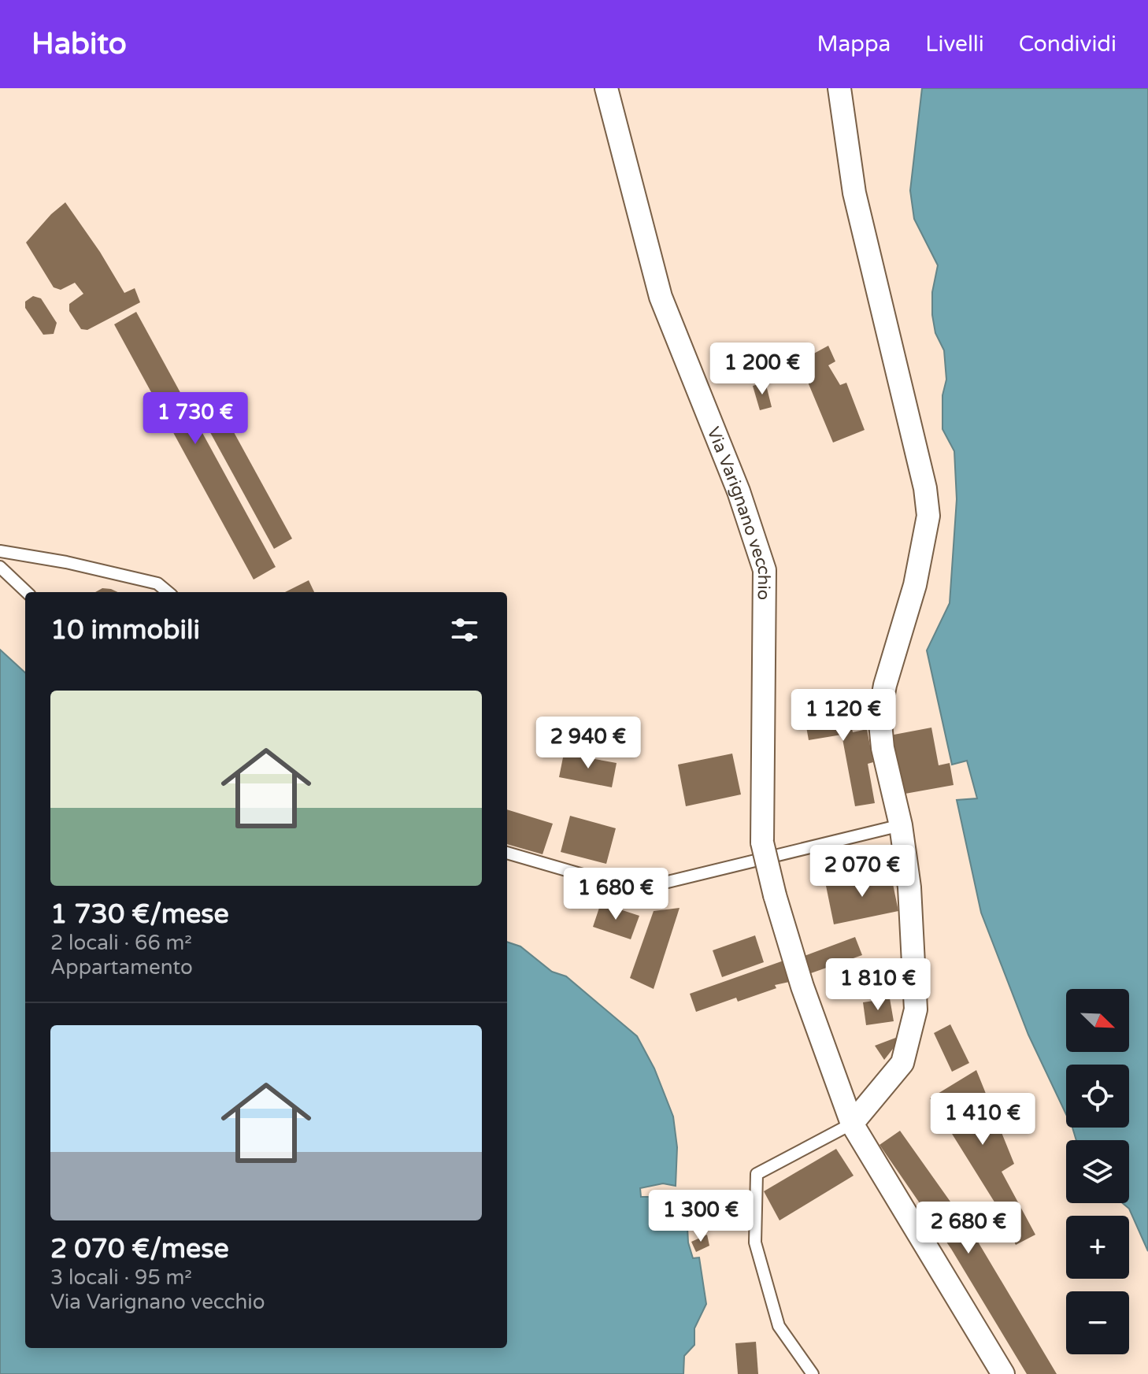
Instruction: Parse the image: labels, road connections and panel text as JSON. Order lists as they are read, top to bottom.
{
  "streets": {
    "street": ["Via Varignano vecchio"]
  },
  "north": "bottom right",
  "page": {
    "header": "Habito",
    "nav": ["Mappa", "Livelli", "Condividi"],
    "price": [
      "1 200 €",
      "1 730 €",
      "1 120 €",
      "2 940 €",
      "2 070 €",
      "1 680 €",
      "1 810 €",
      "1 410 €",
      "1 300 €",
      "2 680 €"
    ],
    "heading": "10 immobili",
    "list": [
      {
        "name": "1 730 €/mese",
        "note": "2 locali · 66 m² · Appartamento"
      },
      {
        "name": "2 070 €/mese",
        "note": "3 locali · 95 m² · Via Varignano vecchio"
      }
    ],
    "map_buttons": ["+", "−"]
  }
}
